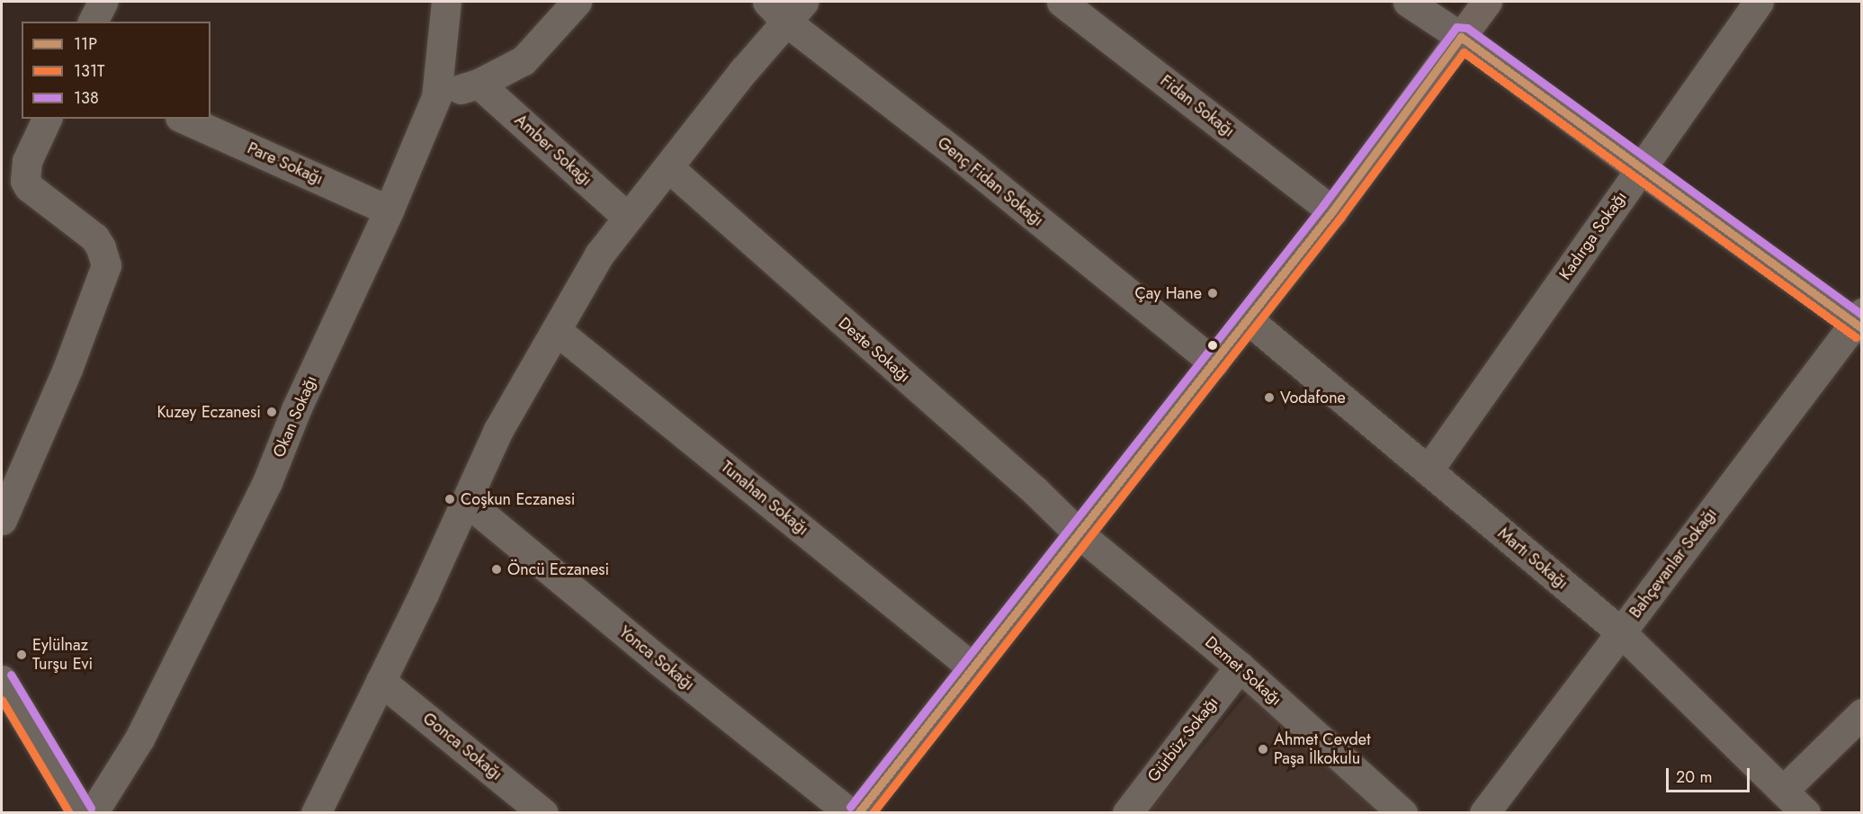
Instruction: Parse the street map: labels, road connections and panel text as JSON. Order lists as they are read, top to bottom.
{
  "streets": {
    "street": [
      "Fidan Sokağı",
      "Amber Sokağı",
      "Pare Sokağı",
      "Genç Fidan Sokağı",
      "Kadırga Sokağı",
      "Deste Sokağı",
      "Okan Sokağı",
      "Tunahan Sokağı",
      "Martı Sokağı",
      "Bahçevanlar Sokağı",
      "Yonca Sokağı",
      "Demet Sokağı",
      "Gürbüz Sokağı",
      "Gonca Sokağı"
    ]
  },
  "crossings": [
    ["Pare Sokağı", "Okan Sokağı"],
    ["Kadırga Sokağı", "Martı Sokağı"],
    ["Deste Sokağı", "Demet Sokağı"],
    ["Martı Sokağı", "Bahçevanlar Sokağı"],
    ["Demet Sokağı", "Gürbüz Sokağı"]
  ],
  "places": [
    "Çay Hane",
    "Vodafone",
    "Kuzey Eczanesi",
    "Coşkun Eczanesi",
    "Öncü Eczanesi",
    "Eylülnaz Turşu Evi",
    "Ahmet Cevdet Paşa İlkokulu"
  ],
  "lines": ["transit line 138", "transit line 11P", "transit line 131T"],
  "legend": ["11P", "131T", "138"],
  "scale_bar": "20 m"
}
